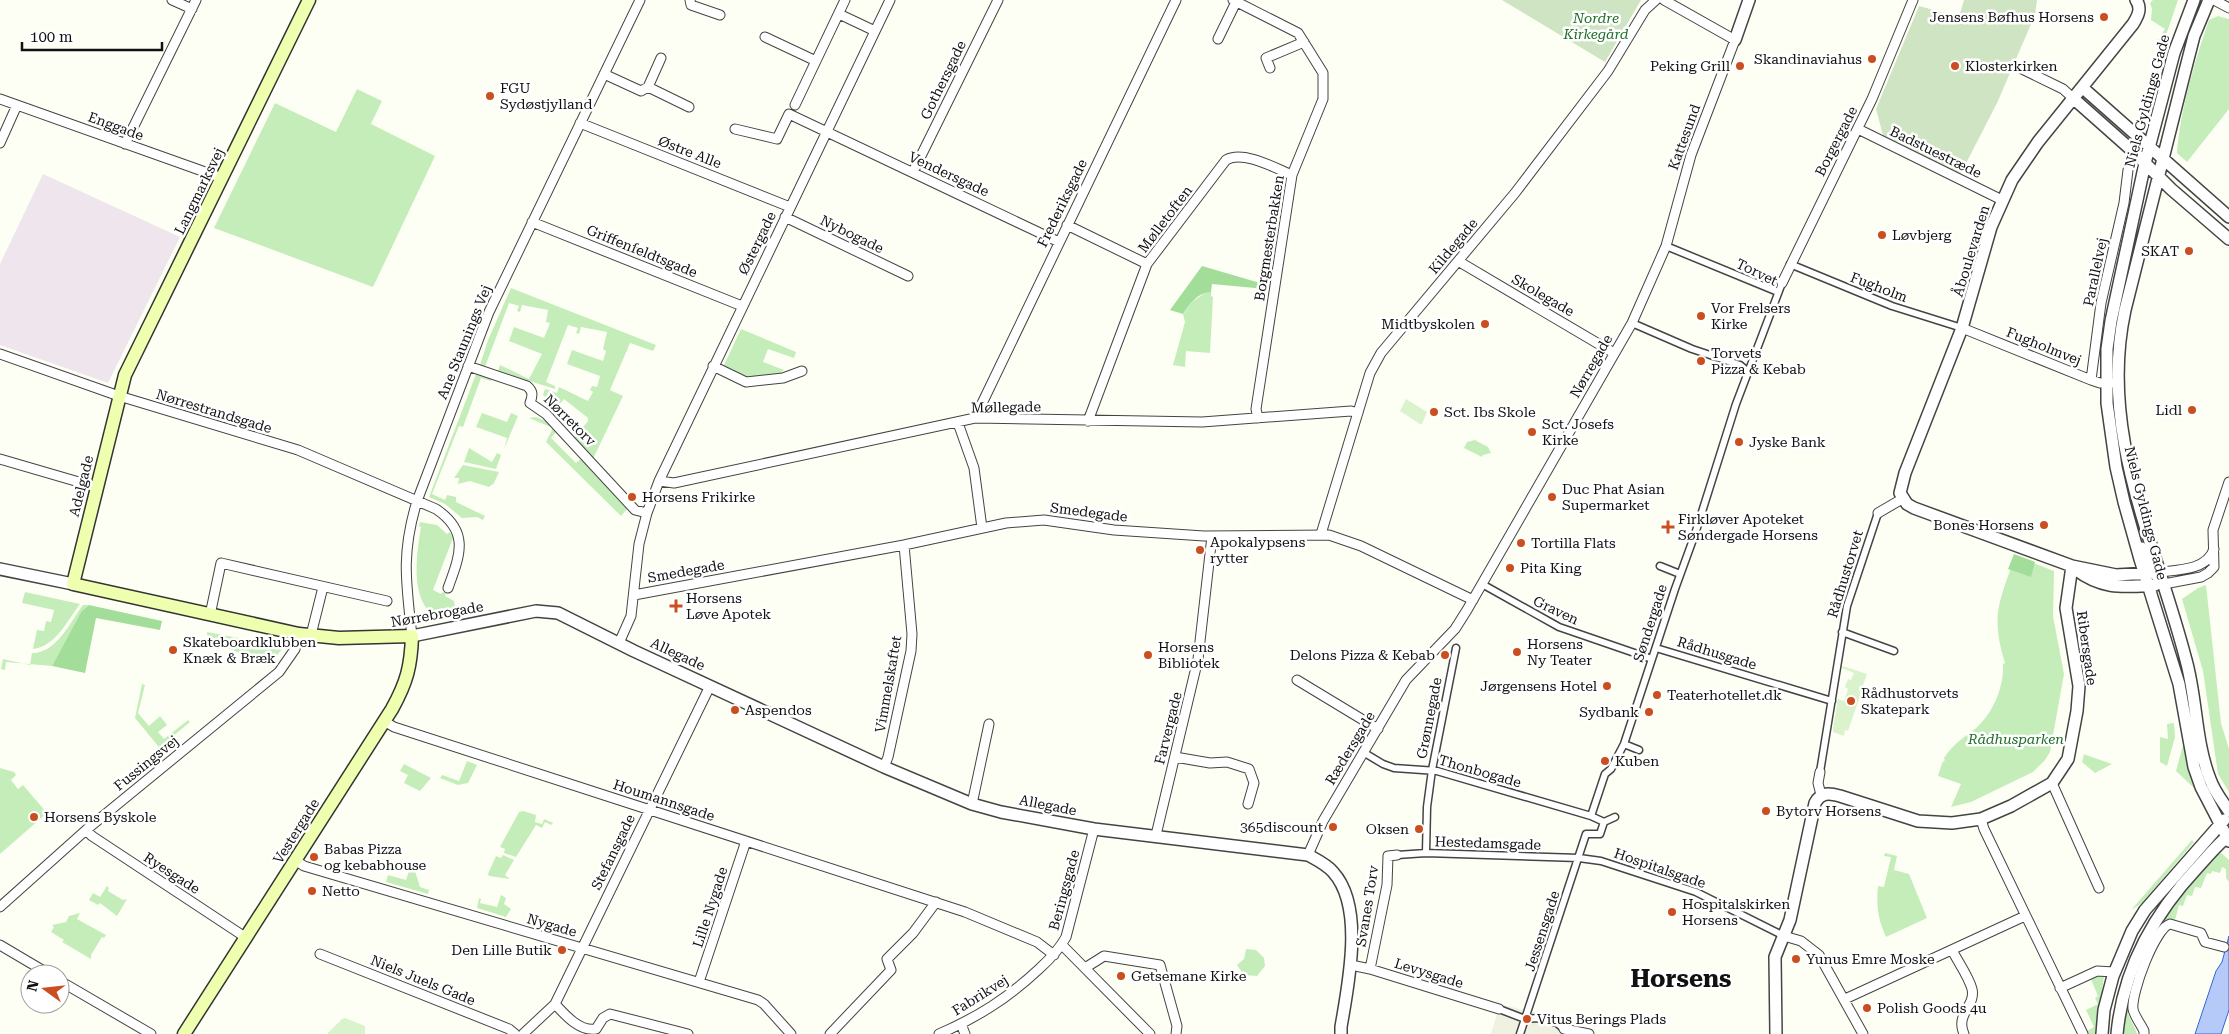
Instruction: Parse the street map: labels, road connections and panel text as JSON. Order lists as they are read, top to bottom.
{
  "streets": {
    "main road": [
      "Langmarksvej",
      "Adelgade",
      "Nørrebrogade",
      "Vestergade"
    ],
    "street": [
      "Gothersgade",
      "Niels Gyldings Gade",
      "Enggade",
      "Kattesund",
      "Borgergade",
      "Østre Alle",
      "Badstuestræde",
      "Vendersgade",
      "Frederiksgade",
      "Mølletoften",
      "Nybogade",
      "Borgmesterbakken",
      "Østergade",
      "Kildegade",
      "Griffenfeldtsgade",
      "Åboulevarden",
      "Torvet",
      "Parallelvej",
      "Fugholm",
      "Skolegade",
      "Ane Staunings Vej",
      "Fugholmvej",
      "Nørregade",
      "Møllegade",
      "Nørrestrandsgade",
      "Nørretorv",
      "Smedegade",
      "Rådhustorvet",
      "Graven",
      "Søndergade",
      "Ribersgade",
      "Rådhusgade",
      "Allegade",
      "Vimmelskaftet",
      "Grønnegade",
      "Farvergade",
      "Rædersgade",
      "Fussingsvej",
      "Thonbogade",
      "Houmannsgade",
      "Hestedamsgade",
      "Stefansgade",
      "Hospitalsgade",
      "Ryesgade",
      "Beringsgade",
      "Svanes Torv",
      "Lille Nygade",
      "Nygade",
      "Jessensgade",
      "Levysgade",
      "Niels Juels Gade",
      "Fabrikvej"
    ]
  },
  "crossings": [
    ["Gothersgade", "Vendersgade"],
    ["Niels Gyldings Gade", "Fugholmvej"],
    ["Enggade", "Langmarksvej"],
    ["Kattesund", "Torvet"],
    ["Kattesund", "Nørregade"],
    ["Borgergade", "Badstuestræde"],
    ["Borgergade", "Torvet"],
    ["Borgergade", "Fugholm"],
    ["Østre Alle", "Østergade"],
    ["Østre Alle", "Ane Staunings Vej"],
    ["Badstuestræde", "Åboulevarden"],
    ["Vendersgade", "Frederiksgade"],
    ["Vendersgade", "Østergade"],
    ["Langmarksvej", "Nørrestrandsgade"],
    ["Langmarksvej", "Adelgade"],
    ["Frederiksgade", "Møllegade"],
    ["Mølletoften", "Borgmesterbakken"],
    ["Mølletoften", "Møllegade"],
    ["Nybogade", "Østergade"],
    ["Borgmesterbakken", "Møllegade"],
    ["Østergade", "Griffenfeldtsgade"],
    ["Østergade", "Møllegade"],
    ["Kildegade", "Skolegade"],
    ["Kildegade", "Møllegade"],
    ["Kildegade", "Smedegade"],
    ["Griffenfeldtsgade", "Ane Staunings Vej"],
    ["Åboulevarden", "Fugholm"],
    ["Åboulevarden", "Fugholmvej"],
    ["Åboulevarden", "Rådhustorvet"],
    ["Torvet", "Nørregade"],
    ["Torvet", "Søndergade"],
    ["Parallelvej", "Fugholmvej"],
    ["Fugholm", "Fugholmvej"],
    ["Skolegade", "Nørregade"],
    ["Ane Staunings Vej", "Nørrestrandsgade"],
    ["Ane Staunings Vej", "Nørretorv"],
    ["Ane Staunings Vej", "Nørrebrogade"],
    ["Ane Staunings Vej", "Vestergade"],
    ["Nørregade", "Smedegade"],
    ["Nørregade", "Graven"],
    ["Nørregade", "Rædersgade"],
    ["Nørrestrandsgade", "Adelgade"],
    ["Adelgade", "Nørrebrogade"],
    ["Smedegade", "Vimmelskaftet"],
    ["Smedegade", "Farvergade"],
    ["Smedegade", "Rædersgade"],
    ["Rådhustorvet", "Ribersgade"],
    ["Rådhustorvet", "Rådhusgade"],
    ["Graven", "Søndergade"],
    ["Nørrebrogade", "Allegade"],
    ["Nørrebrogade", "Fussingsvej"],
    ["Nørrebrogade", "Vestergade"],
    ["Søndergade", "Rådhusgade"],
    ["Søndergade", "Thonbogade"],
    ["Allegade", "Vimmelskaftet"],
    ["Allegade", "Farvergade"],
    ["Allegade", "Rædersgade"],
    ["Allegade", "Stefansgade"],
    ["Allegade", "Beringsgade"],
    ["Allegade", "Levysgade"],
    ["Grønnegade", "Thonbogade"],
    ["Grønnegade", "Hestedamsgade"],
    ["Rædersgade", "Thonbogade"],
    ["Fussingsvej", "Ryesgade"],
    ["Houmannsgade", "Vestergade"],
    ["Houmannsgade", "Stefansgade"],
    ["Houmannsgade", "Beringsgade"],
    ["Houmannsgade", "Lille Nygade"],
    ["Houmannsgade", "Fabrikvej"],
    ["Vestergade", "Ryesgade"],
    ["Vestergade", "Nygade"],
    ["Hestedamsgade", "Hospitalsgade"],
    ["Hestedamsgade", "Svanes Torv"],
    ["Hestedamsgade", "Jessensgade"],
    ["Stefansgade", "Nygade"],
    ["Hospitalsgade", "Jessensgade"],
    ["Beringsgade", "Fabrikvej"],
    ["Svanes Torv", "Levysgade"],
    ["Lille Nygade", "Nygade"]
  ],
  "districts": ["Horsens"],
  "parks": ["Nordre Kirkegård", "Rådhusparken"],
  "places": {
    "other": [
      "Jensens Bøfhus Horsens",
      "Skandinaviahus",
      "Peking Grill",
      "Klosterkirken",
      "FGU Sydøstjylland",
      "Løvbjerg",
      "SKAT",
      "Vor Frelsers Kirke",
      "Midtbyskolen",
      "Torvets Pizza & Kebab",
      "Lidl",
      "Sct. Ibs Skole",
      "Sct. Josefs Kirke",
      "Jyske Bank",
      "Horsens Frikirke",
      "Duc Phat Asian Supermarket",
      "Bones Horsens",
      "Tortilla Flats",
      "Apokalypsens rytter",
      "Pita King",
      "Skateboardklubben Knæk & Bræk",
      "Horsens Ny Teater",
      "Horsens Bibliotek",
      "Delons Pizza & Kebab",
      "Jørgensens Hotel",
      "Teaterhotellet.dk",
      "Rådhustorvets Skatepark",
      "Aspendos",
      "Sydbank",
      "Kuben",
      "Bytorv Horsens",
      "Horsens Byskole",
      "365discount",
      "Oksen",
      "Babas Pizza og kebabhouse",
      "Netto",
      "Hospitalskirken Horsens",
      "Den Lille Butik",
      "Yunus Emre Moske",
      "Getsemane Kirke",
      "Polish Goods 4u",
      "Vitus Berings Plads"
    ],
    "health": ["Firkløver Apoteket Søndergade Horsens", "Horsens Løve Apotek"]
  },
  "scale_bar": "100 m",
  "north": "left"
}
